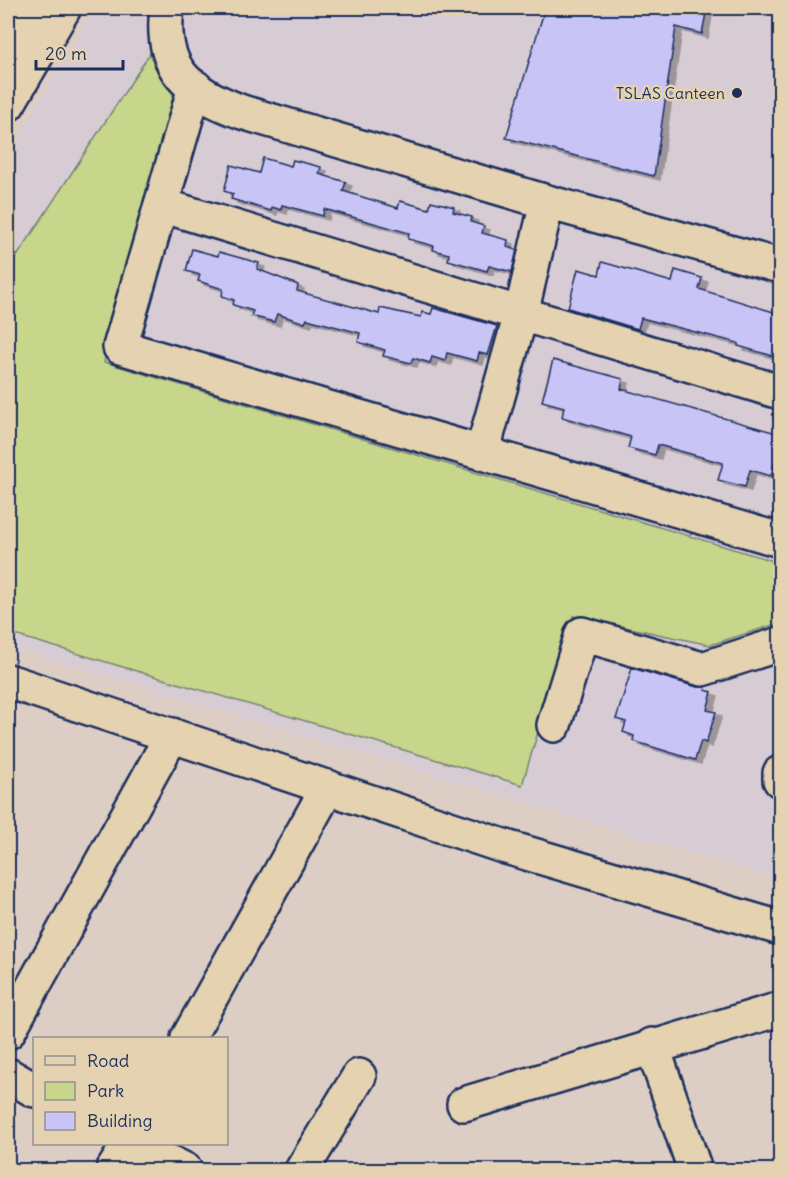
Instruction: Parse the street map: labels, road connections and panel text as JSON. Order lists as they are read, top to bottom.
{
  "places": ["TSLAS Canteen"],
  "legend": ["Road", "Park", "Building"],
  "scale_bar": "20 m"
}
